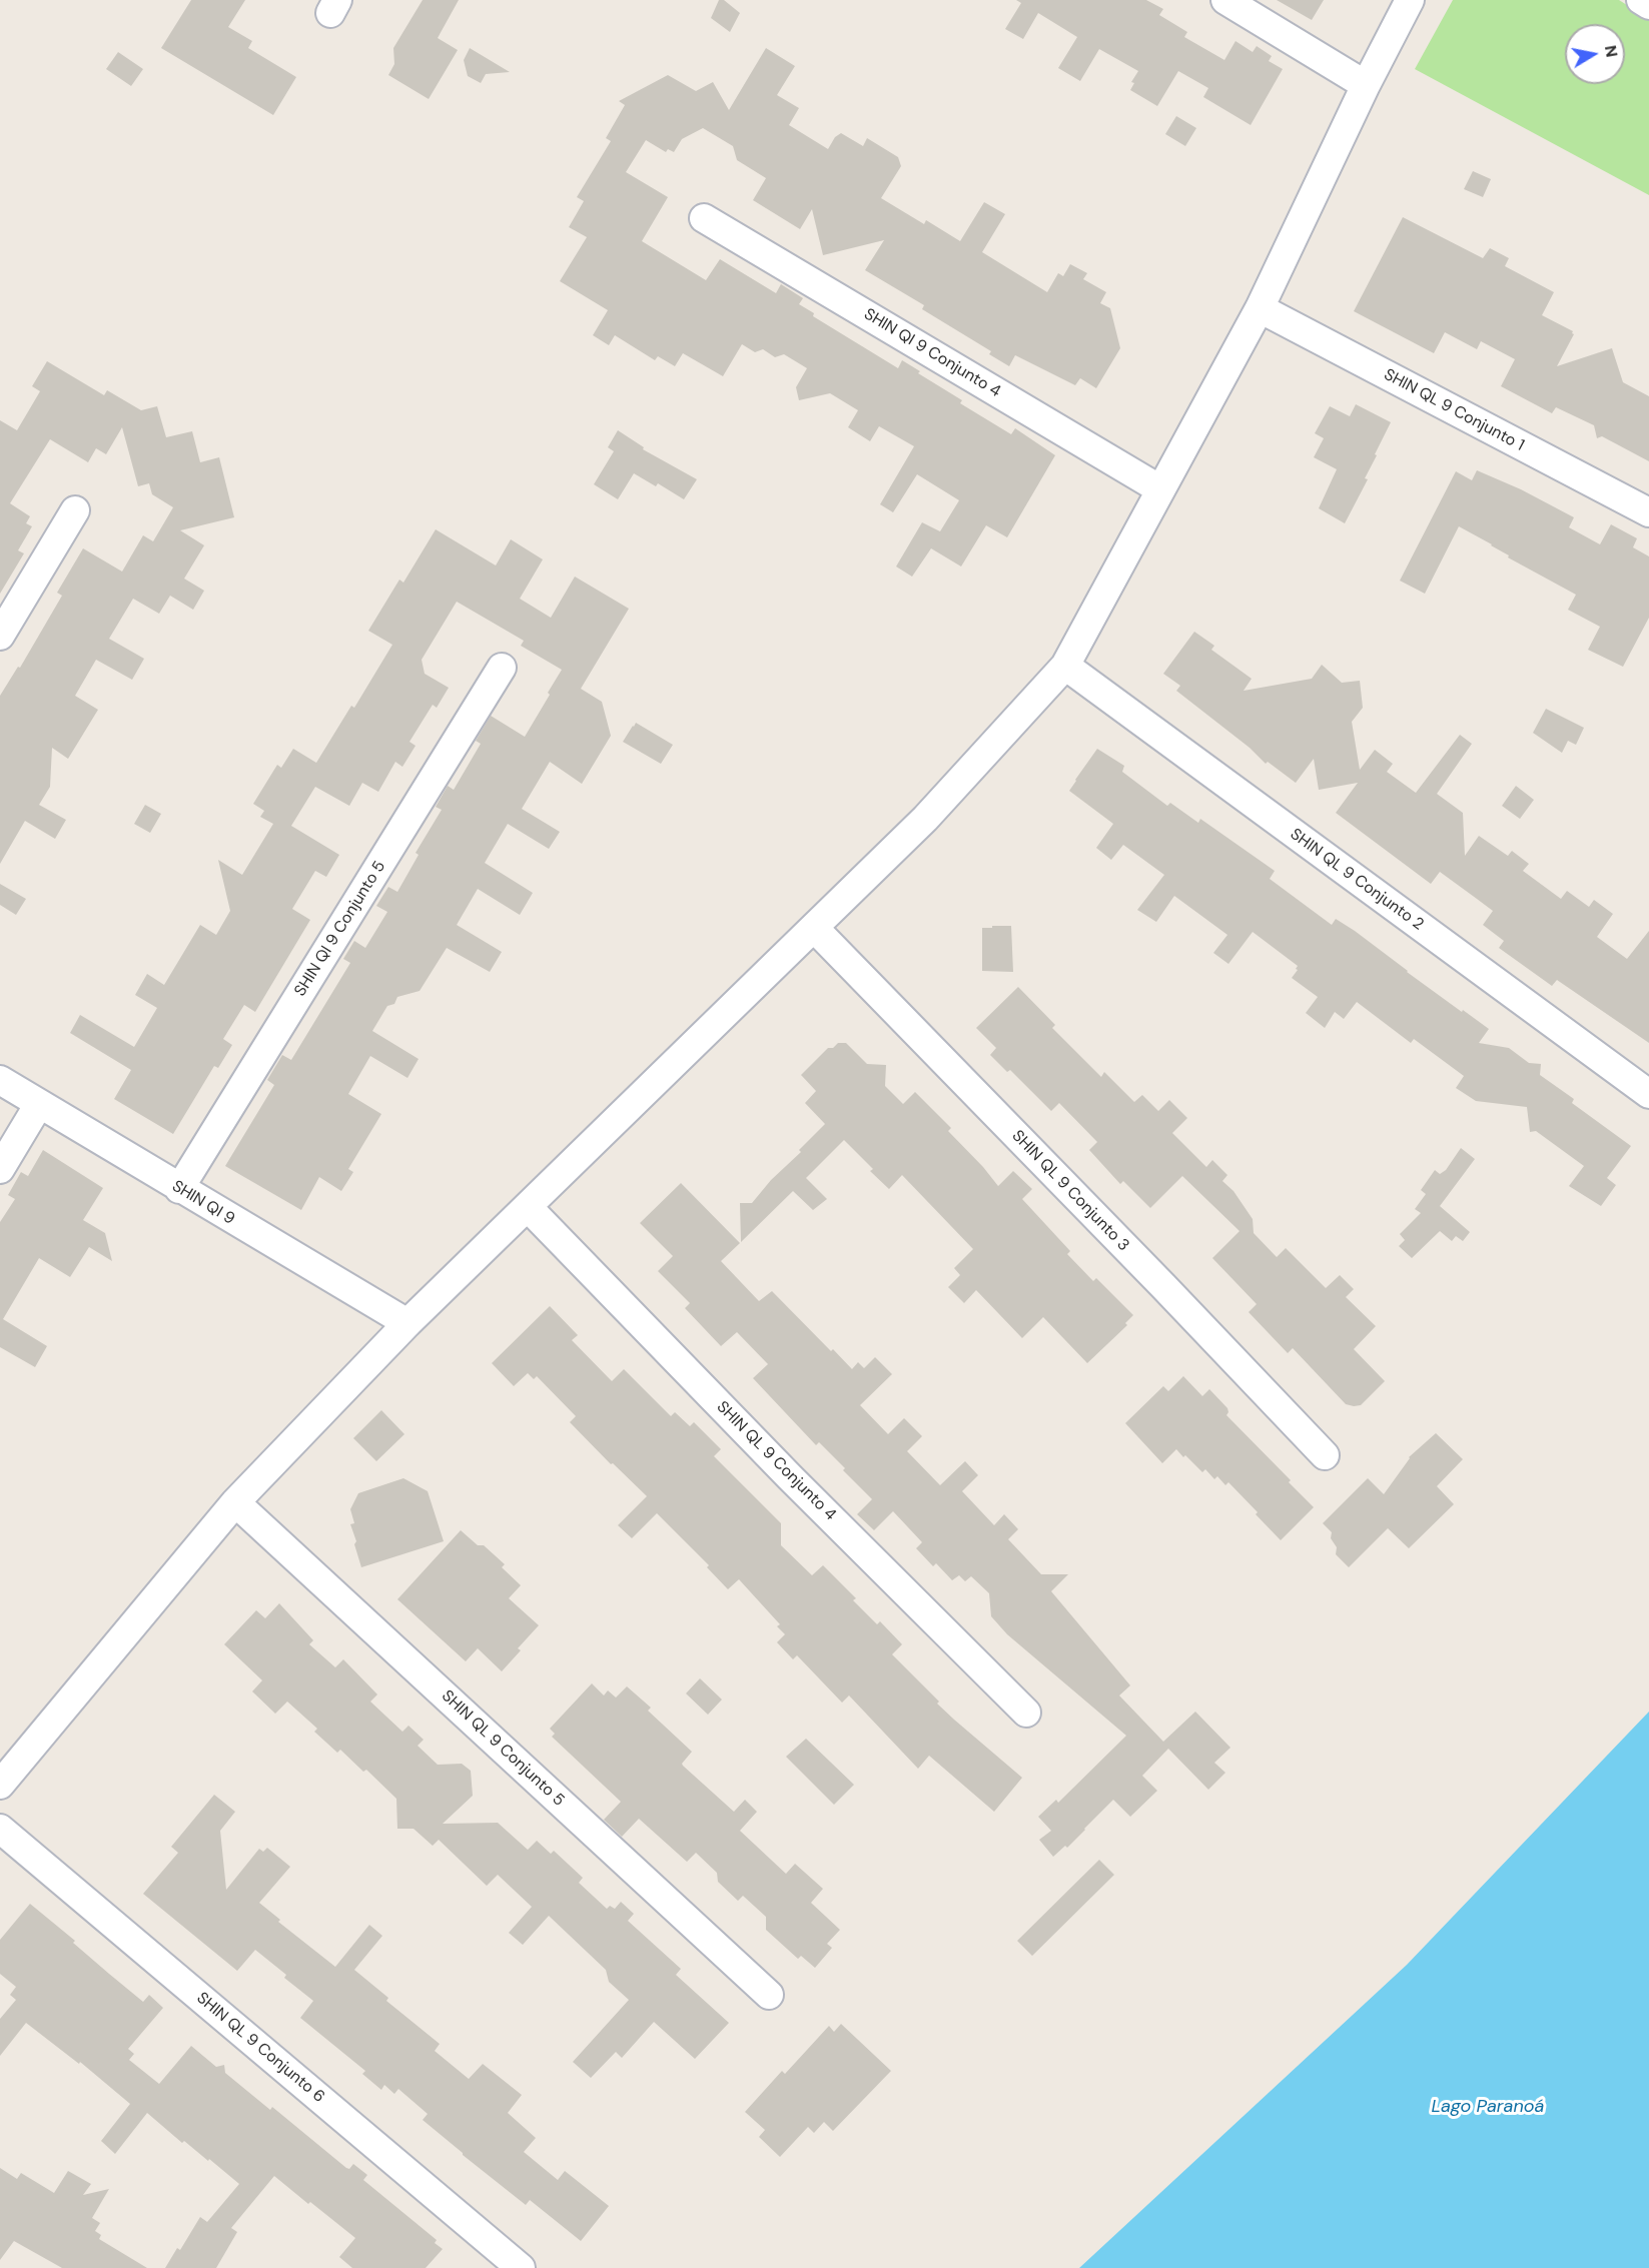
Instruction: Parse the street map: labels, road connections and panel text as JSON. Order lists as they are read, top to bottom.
{
  "streets": {
    "street": [
      "SHIN QI 9 Conjunto 4",
      "SHIN QL 9 Conjunto 1",
      "SHIN QL 9 Conjunto 2",
      "SHIN QI 9 Conjunto 5",
      "SHIN QL 9 Conjunto 3",
      "SHIN QI 9",
      "SHIN QL 9 Conjunto 4",
      "SHIN QL 9 Conjunto 5",
      "SHIN QL 9 Conjunto 6"
    ]
  },
  "crossings": [
    ["SHIN QI 9 Conjunto 5", "SHIN QI 9"]
  ],
  "water": ["Lago Paranoá"],
  "north": "right"
}
